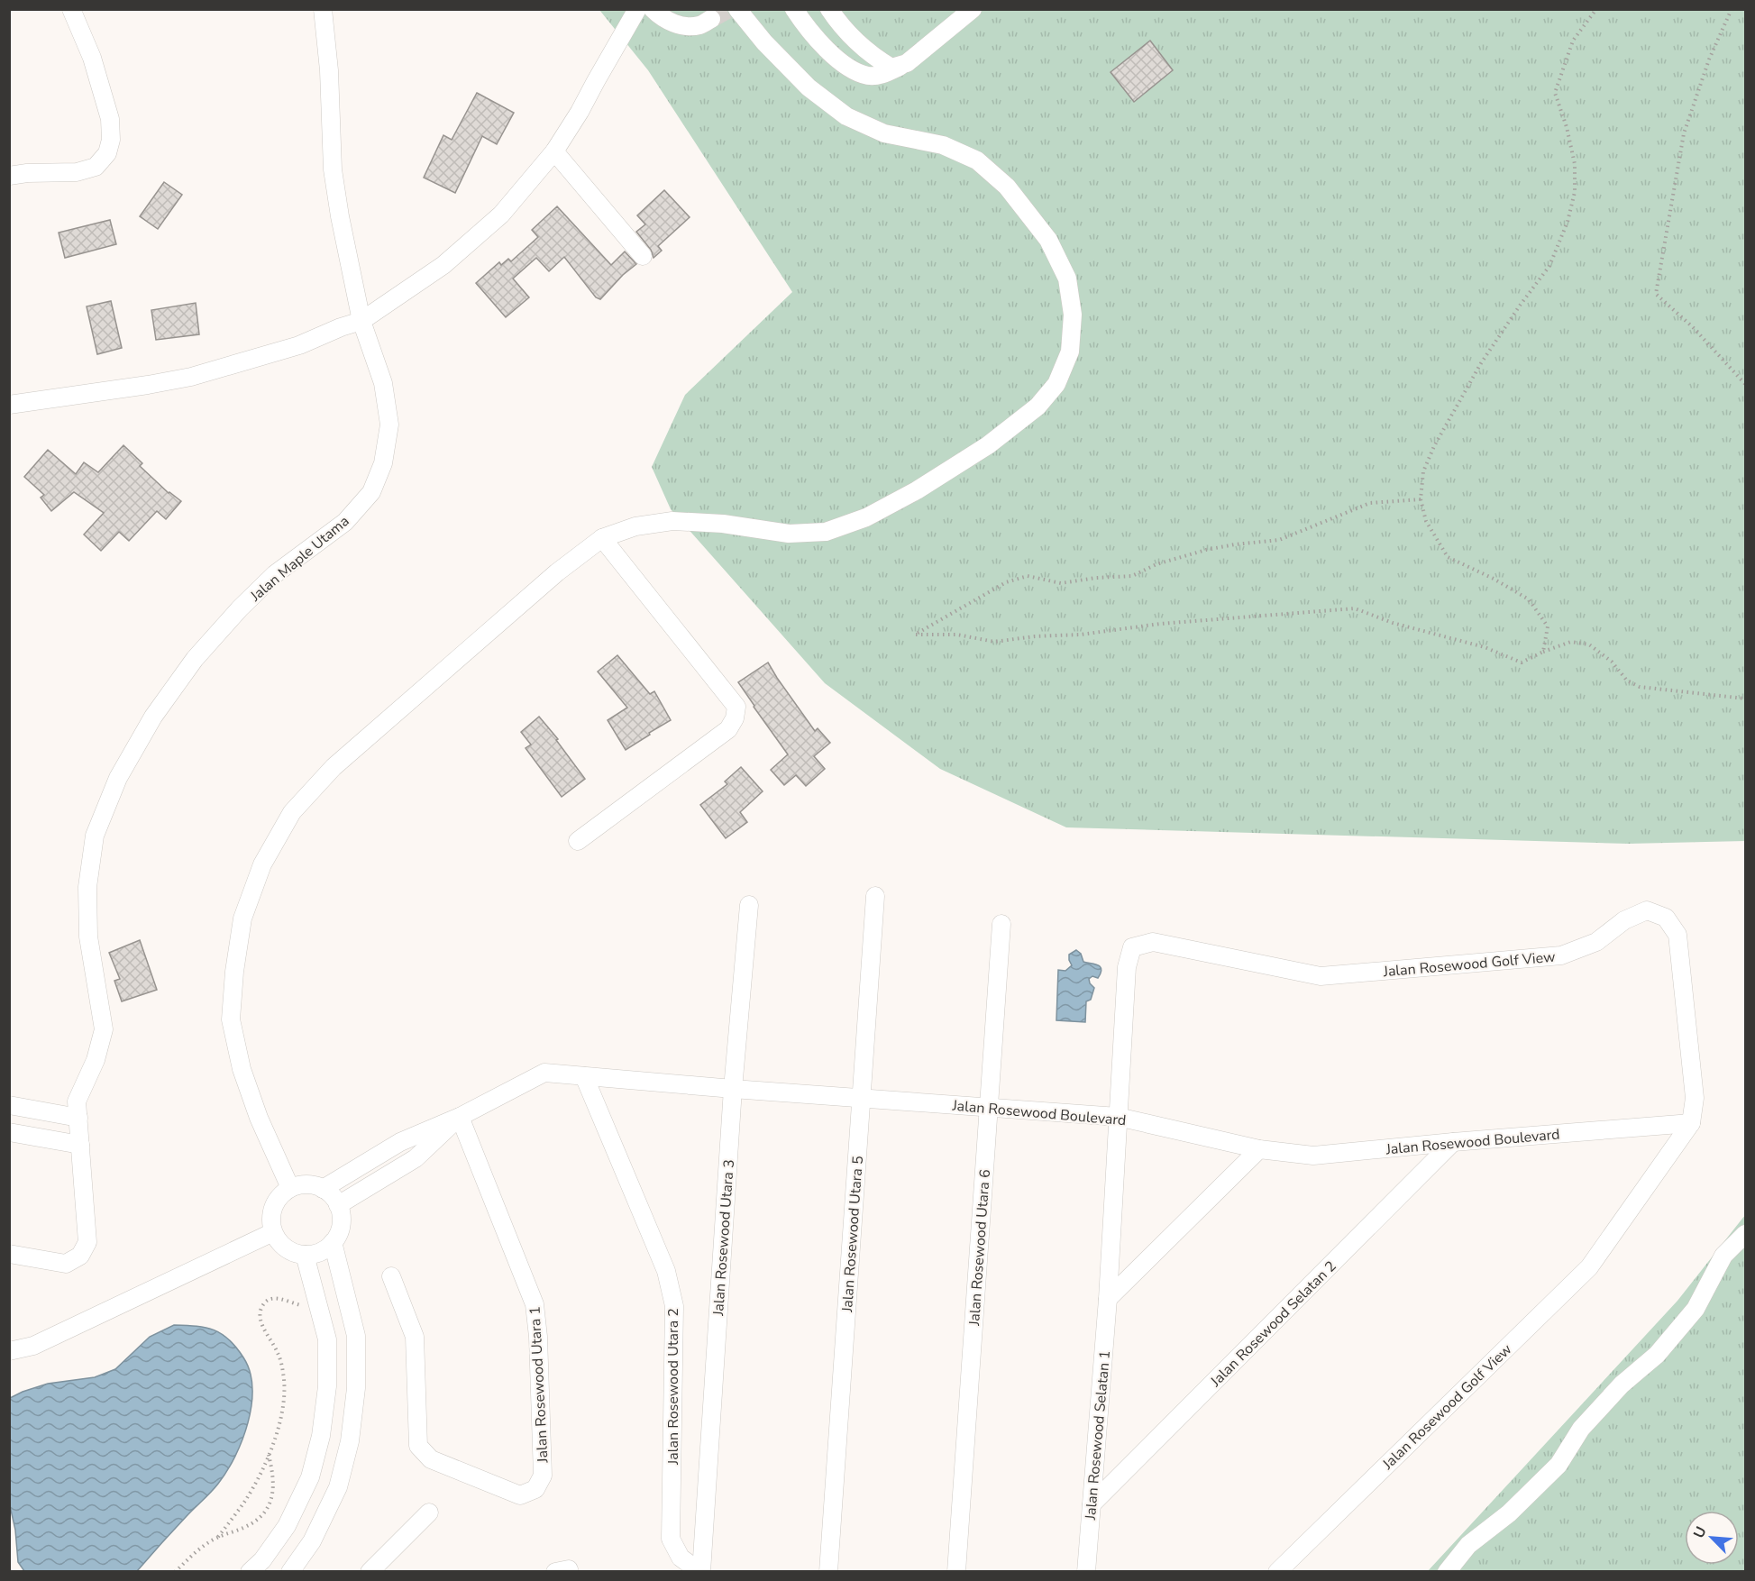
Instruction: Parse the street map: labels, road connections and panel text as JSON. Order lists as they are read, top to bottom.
{
  "streets": {
    "street": [
      "Jalan Maple Utama",
      "Jalan Rosewood Golf View",
      "Jalan Rosewood Boulevard",
      "Jalan Rosewood Utara 5",
      "Jalan Rosewood Utara 3",
      "Jalan Rosewood Utara 6",
      "Jalan Rosewood Selatan 2",
      "Jalan Rosewood Utara 1",
      "Jalan Rosewood Utara 2",
      "Jalan Rosewood Selatan 1"
    ]
  },
  "crossings": [
    ["Jalan Rosewood Golf View", "Jalan Rosewood Boulevard"],
    ["Jalan Rosewood Golf View", "Jalan Rosewood Selatan 1"],
    ["Jalan Rosewood Boulevard", "Jalan Rosewood Utara 5"],
    ["Jalan Rosewood Boulevard", "Jalan Rosewood Utara 3"],
    ["Jalan Rosewood Boulevard", "Jalan Rosewood Utara 6"],
    ["Jalan Rosewood Boulevard", "Jalan Rosewood Selatan 2"],
    ["Jalan Rosewood Boulevard", "Jalan Rosewood Utara 1"],
    ["Jalan Rosewood Boulevard", "Jalan Rosewood Utara 2"],
    ["Jalan Rosewood Boulevard", "Jalan Rosewood Selatan 1"],
    ["Jalan Rosewood Utara 3", "Jalan Rosewood Utara 2"],
    ["Jalan Rosewood Selatan 2", "Jalan Rosewood Selatan 1"]
  ],
  "north": "top left"
}
